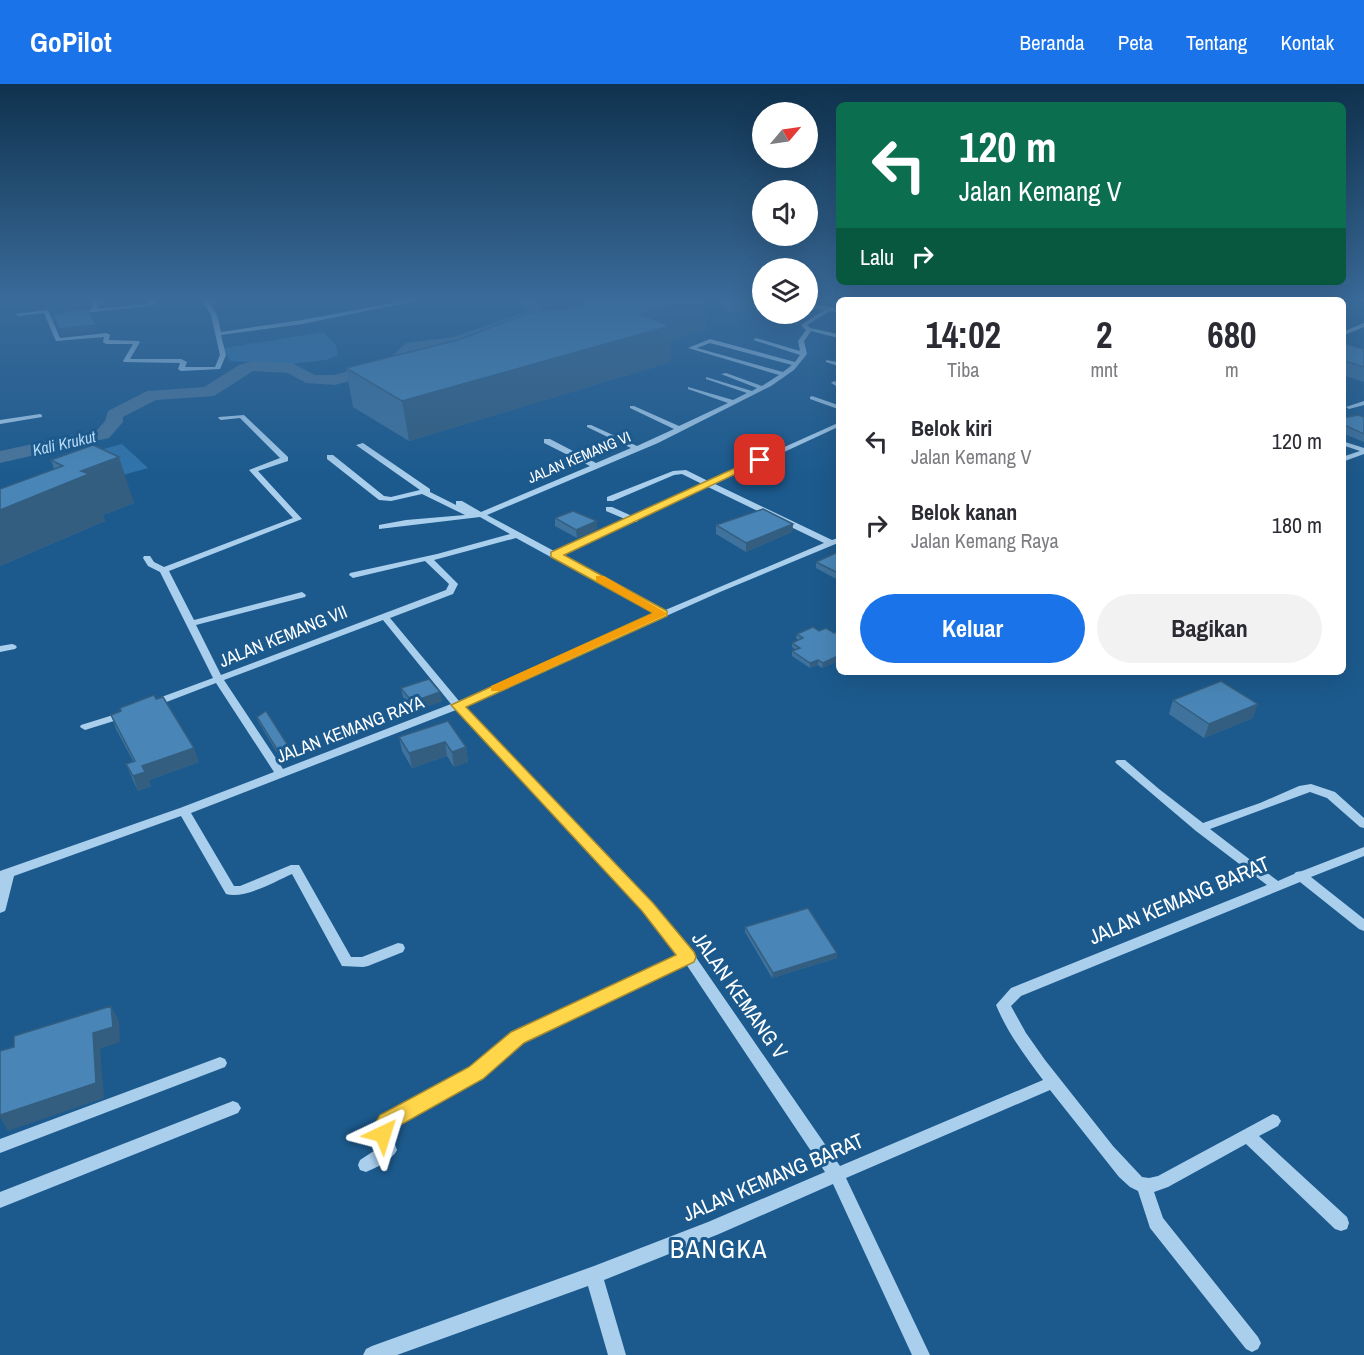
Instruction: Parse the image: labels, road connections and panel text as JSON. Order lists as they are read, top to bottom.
{
  "streets": {
    "street": [
      "JALAN KEMANG VI",
      "JALAN KEMANG VII",
      "JALAN KEMANG RAYA",
      "JALAN KEMANG BARAT",
      "JALAN KEMANG V"
    ]
  },
  "crossings": [
    ["JALAN KEMANG RAYA", "JALAN KEMANG V"],
    ["JALAN KEMANG BARAT", "JALAN KEMANG V"]
  ],
  "districts": ["BANGKA"],
  "water": ["Kali Krukut"],
  "north": "top right",
  "page": {
    "header": "GoPilot",
    "nav": [
      "Beranda",
      "Peta",
      "Tentang",
      "Kontak"
    ],
    "turn": ["120 m", "Jalan Kemang V"],
    "then": "Lalu",
    "eta": [
      "14:02",
      "Tiba",
      "2",
      "mnt",
      "680",
      "m"
    ],
    "list": [
      {
        "name": "Belok kiri",
        "note": "Jalan Kemang V",
        "value": "120 m"
      },
      {
        "name": "Belok kanan",
        "note": "Jalan Kemang Raya",
        "value": "180 m"
      }
    ],
    "buttons": ["Keluar", "Bagikan"]
  }
}
